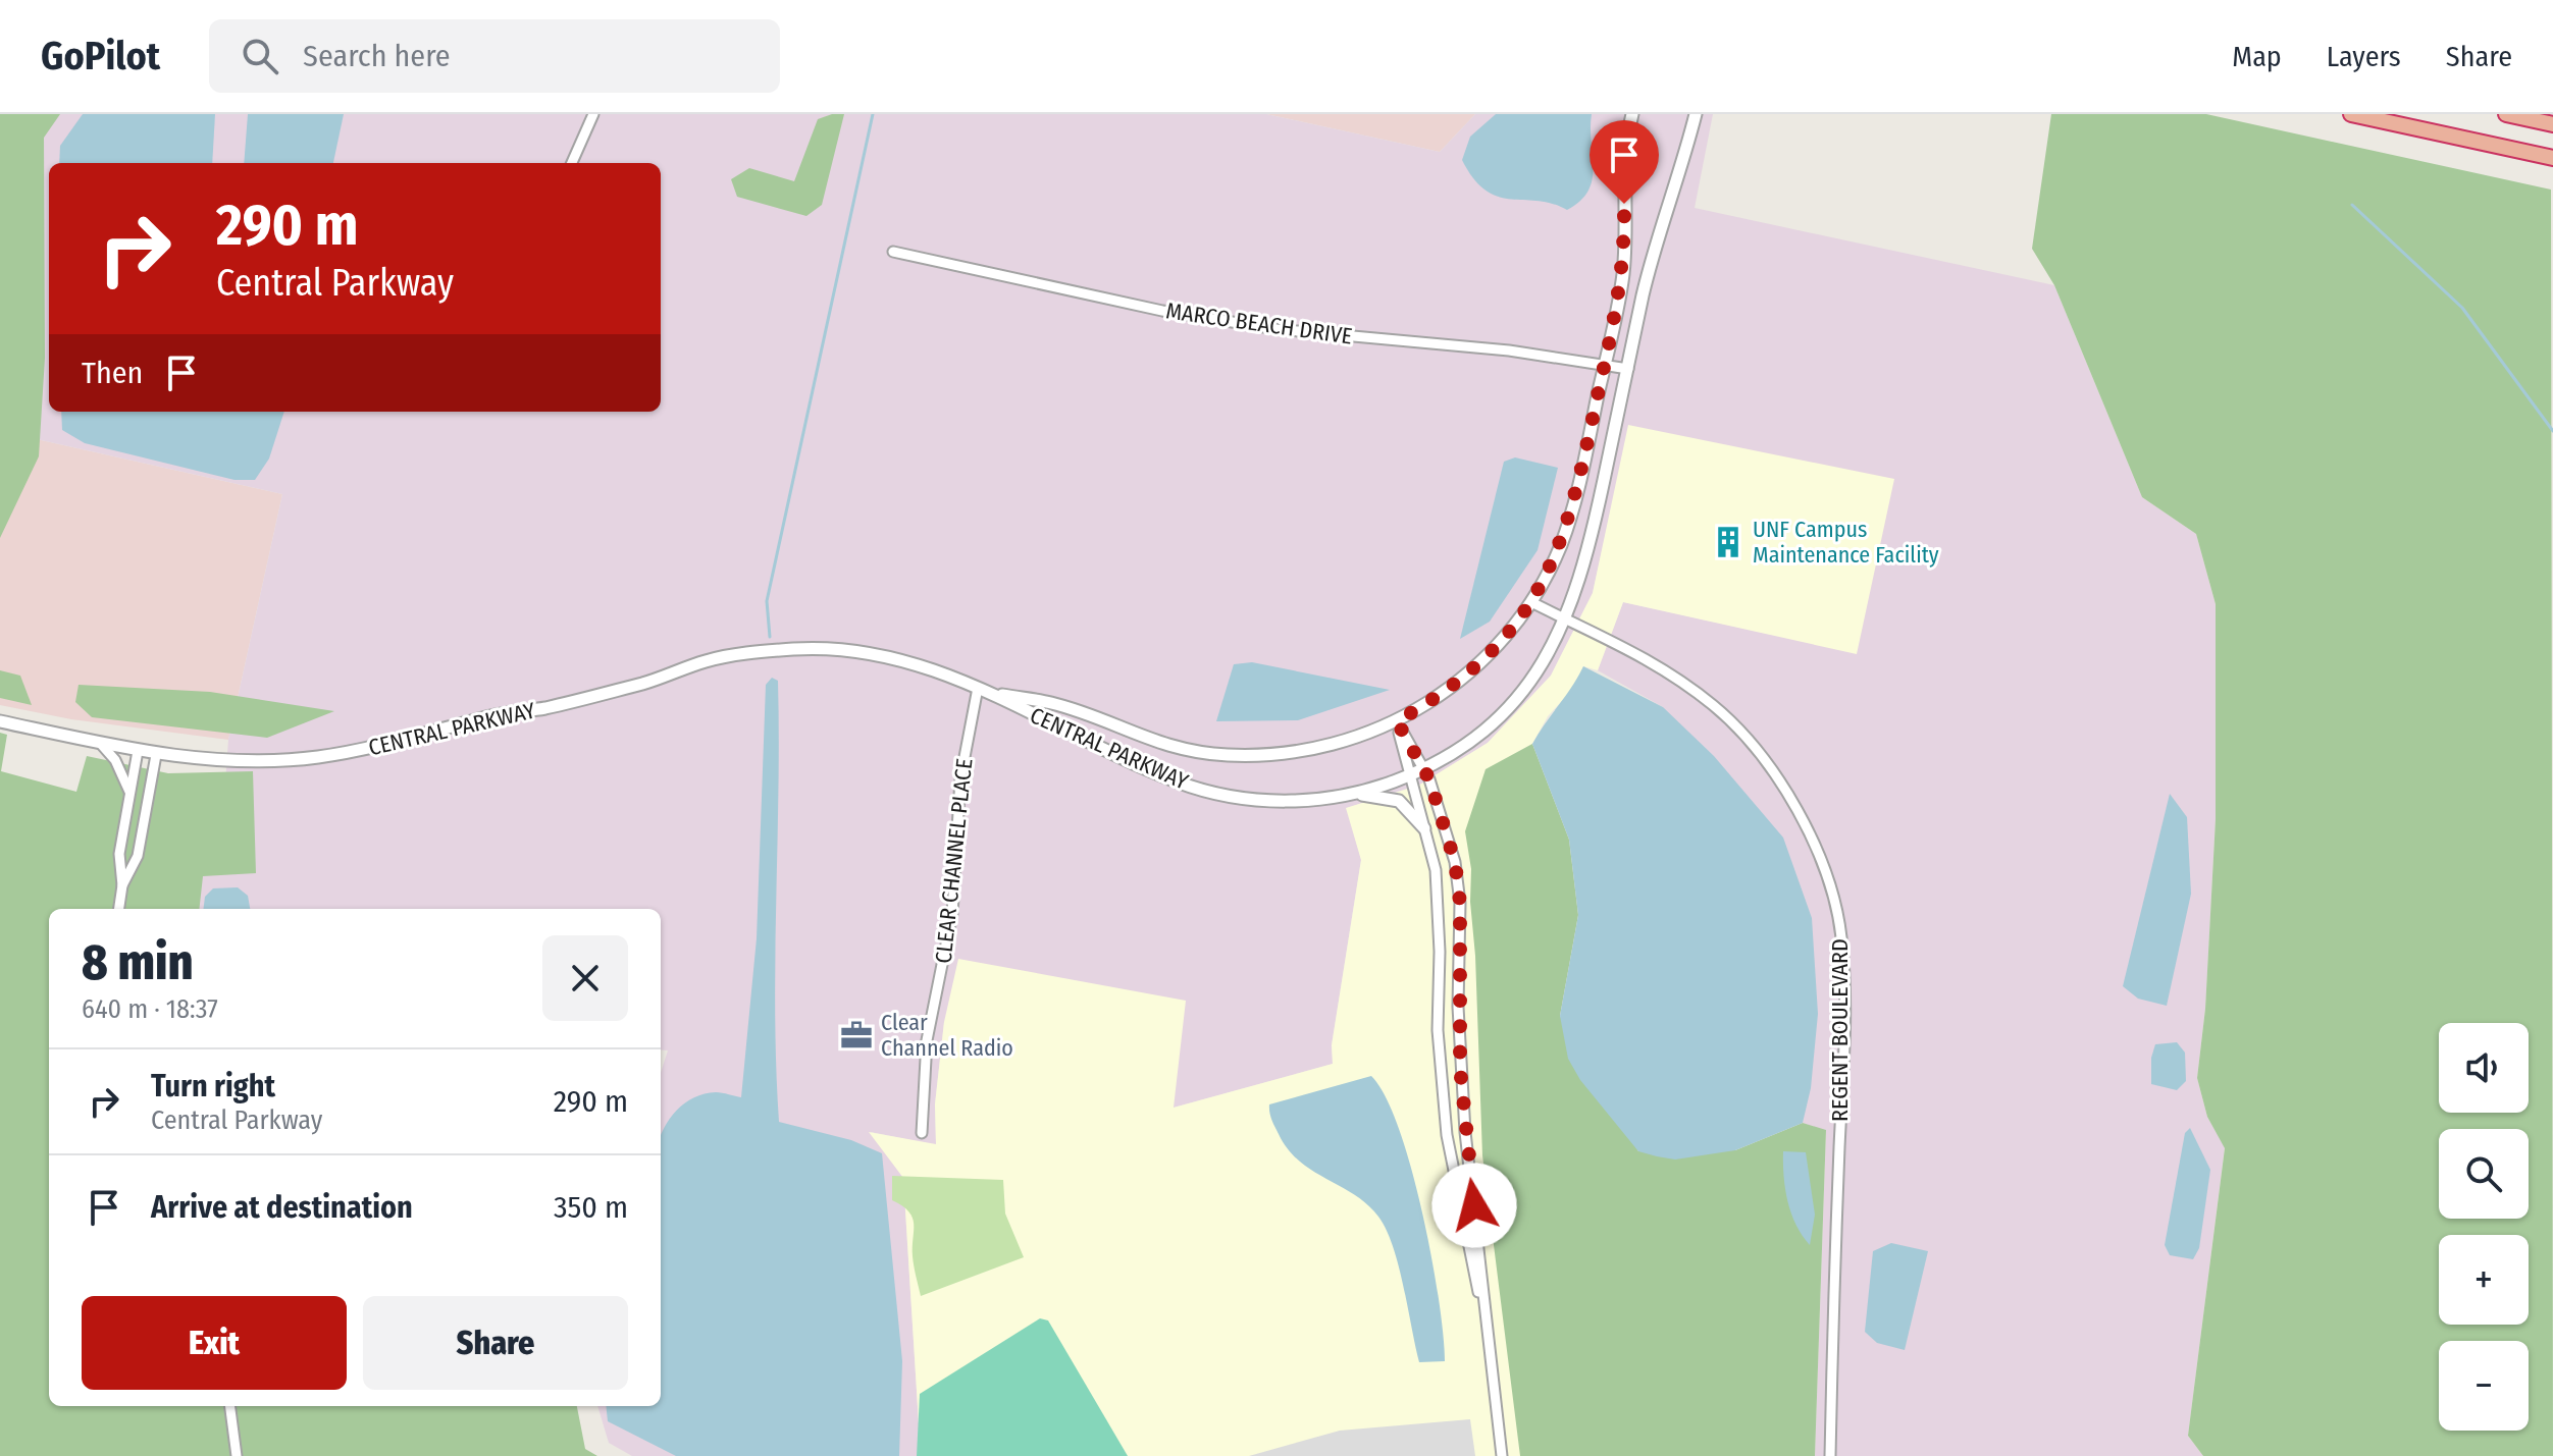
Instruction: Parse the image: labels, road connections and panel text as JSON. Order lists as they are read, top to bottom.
{
  "streets": {
    "street": [
      "MARCO BEACH DRIVE",
      "CENTRAL PARKWAY",
      "CLEAR CHANNEL PLACE",
      "REGENT BOULEVARD"
    ]
  },
  "crossings": [
    ["MARCO BEACH DRIVE", "CENTRAL PARKWAY"],
    ["CENTRAL PARKWAY", "CLEAR CHANNEL PLACE"],
    ["CENTRAL PARKWAY", "REGENT BOULEVARD"]
  ],
  "places": {
    "building": ["UNF Campus Maintenance Facility"],
    "office": ["Clear Channel Radio"]
  },
  "page": {
    "header": "GoPilot",
    "search": "Search here",
    "nav": ["Map", "Layers", "Share"],
    "turn": ["290 m", "Central Parkway"],
    "then": "Then",
    "heading": ["8 min", "640 m · 18:37"],
    "map_buttons": ["+", "−"],
    "list": [
      {
        "name": "Turn right",
        "note": "Central Parkway",
        "value": "290 m"
      },
      {
        "name": "Arrive at destination",
        "value": "350 m"
      }
    ],
    "buttons": ["Exit", "Share"]
  }
}
